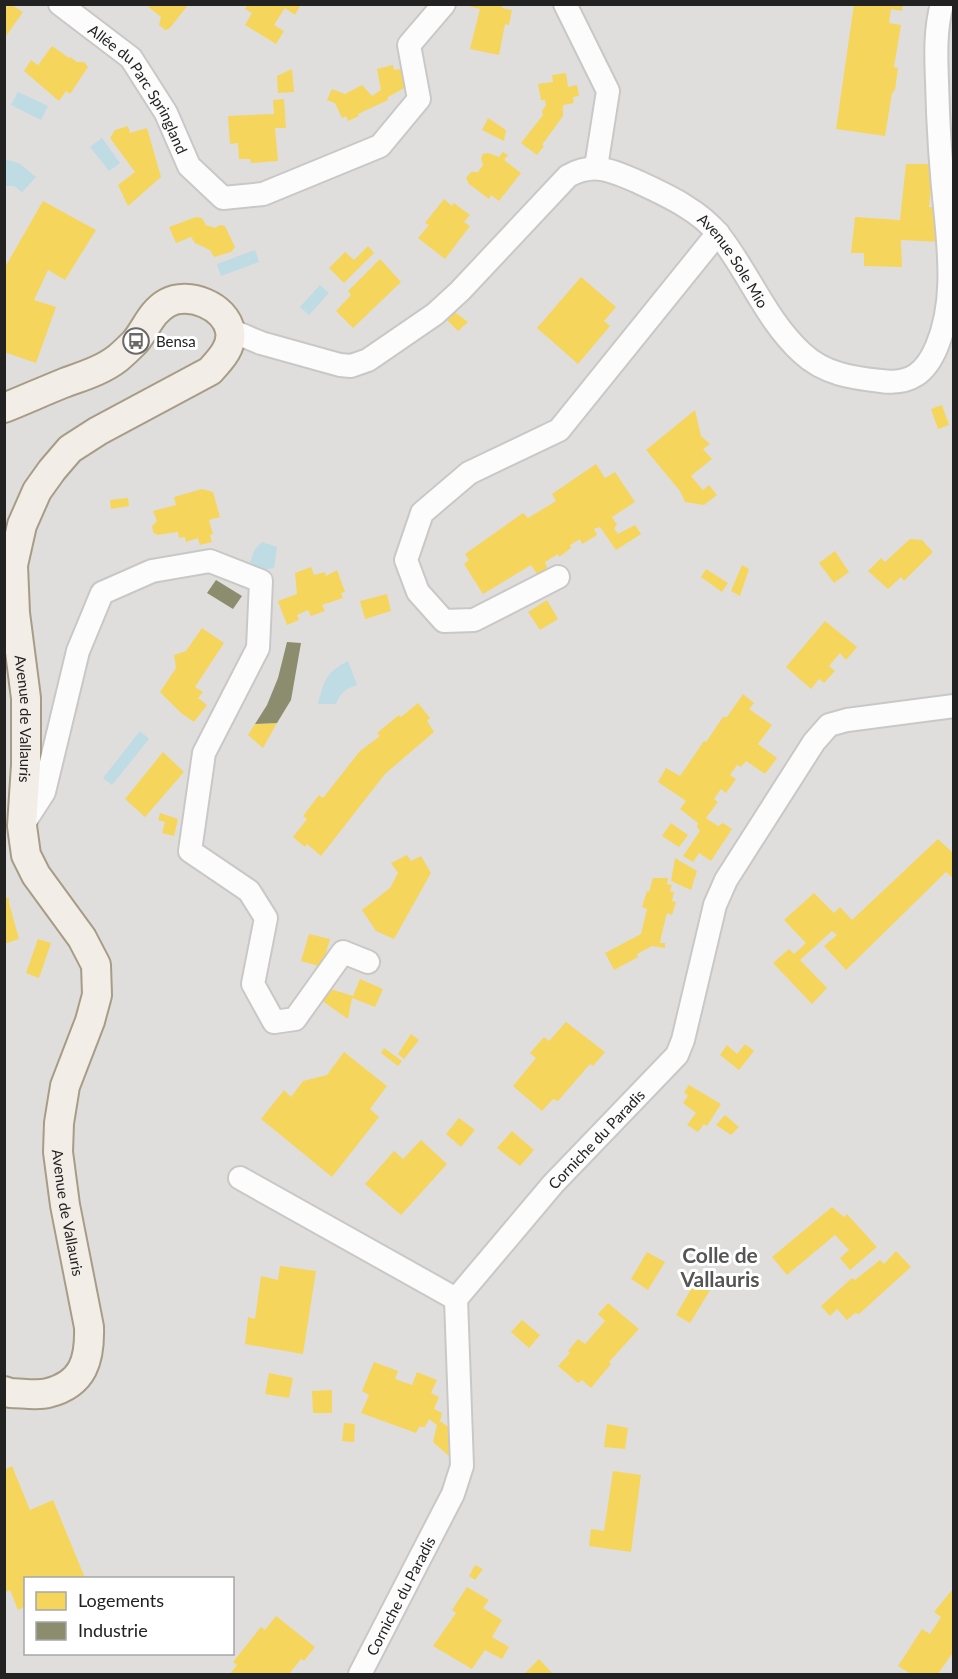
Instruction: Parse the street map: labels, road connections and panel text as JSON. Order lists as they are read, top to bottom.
{
  "streets": {
    "main road": ["Avenue de Vallauris"],
    "street": ["Allée du Parc Springland", "Avenue Sole Mio", "Corniche du Paradis"]
  },
  "districts": ["Colle de Vallauris"],
  "places": {
    "bus stop": ["Bensa"]
  },
  "legend": ["Logements", "Industrie"]
}
